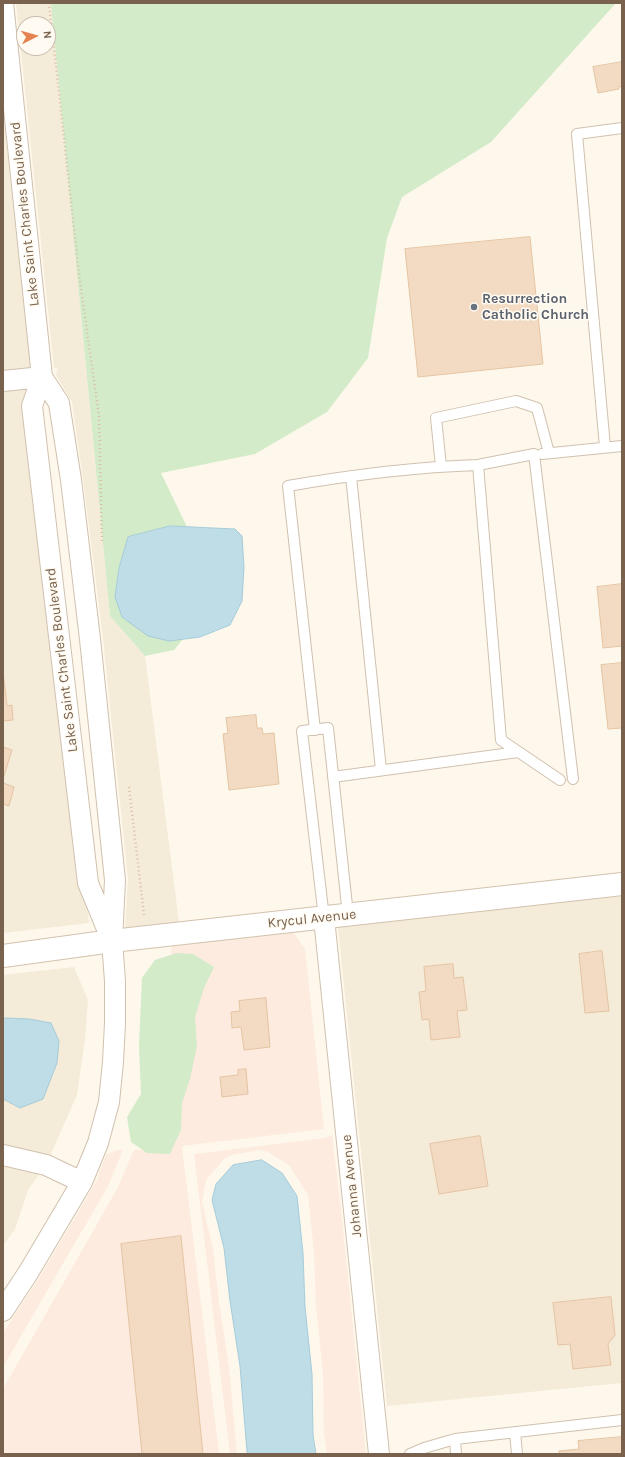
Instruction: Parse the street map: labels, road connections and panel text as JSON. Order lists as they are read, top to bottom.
{
  "streets": {
    "street": ["Lake Saint Charles Boulevard", "Krycul Avenue", "Johanna Avenue"]
  },
  "crossings": [
    ["Lake Saint Charles Boulevard", "Krycul Avenue"],
    ["Krycul Avenue", "Johanna Avenue"]
  ],
  "places": ["Resurrection Catholic Church"],
  "north": "right"
}
